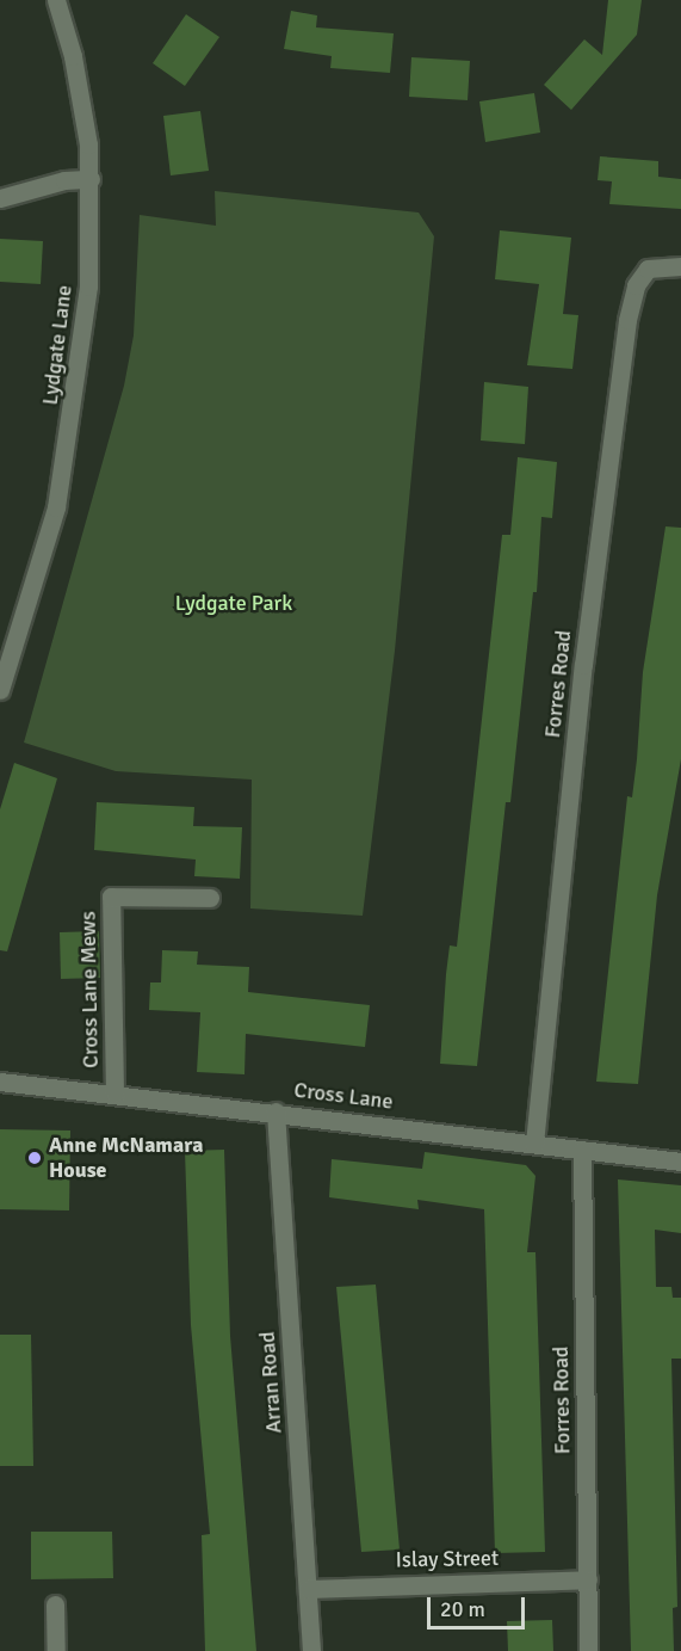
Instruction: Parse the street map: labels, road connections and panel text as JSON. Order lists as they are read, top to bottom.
{
  "streets": {
    "street": [
      "Lydgate Lane",
      "Forres Road",
      "Cross Lane Mews",
      "Cross Lane",
      "Arran Road",
      "Islay Street"
    ]
  },
  "crossings": [
    ["Forres Road", "Cross Lane"],
    ["Forres Road", "Islay Street"],
    ["Cross Lane Mews", "Cross Lane"],
    ["Cross Lane", "Arran Road"],
    ["Arran Road", "Islay Street"]
  ],
  "parks": ["Lydgate Park"],
  "places": ["Anne McNamara House"],
  "scale_bar": "20 m"
}
